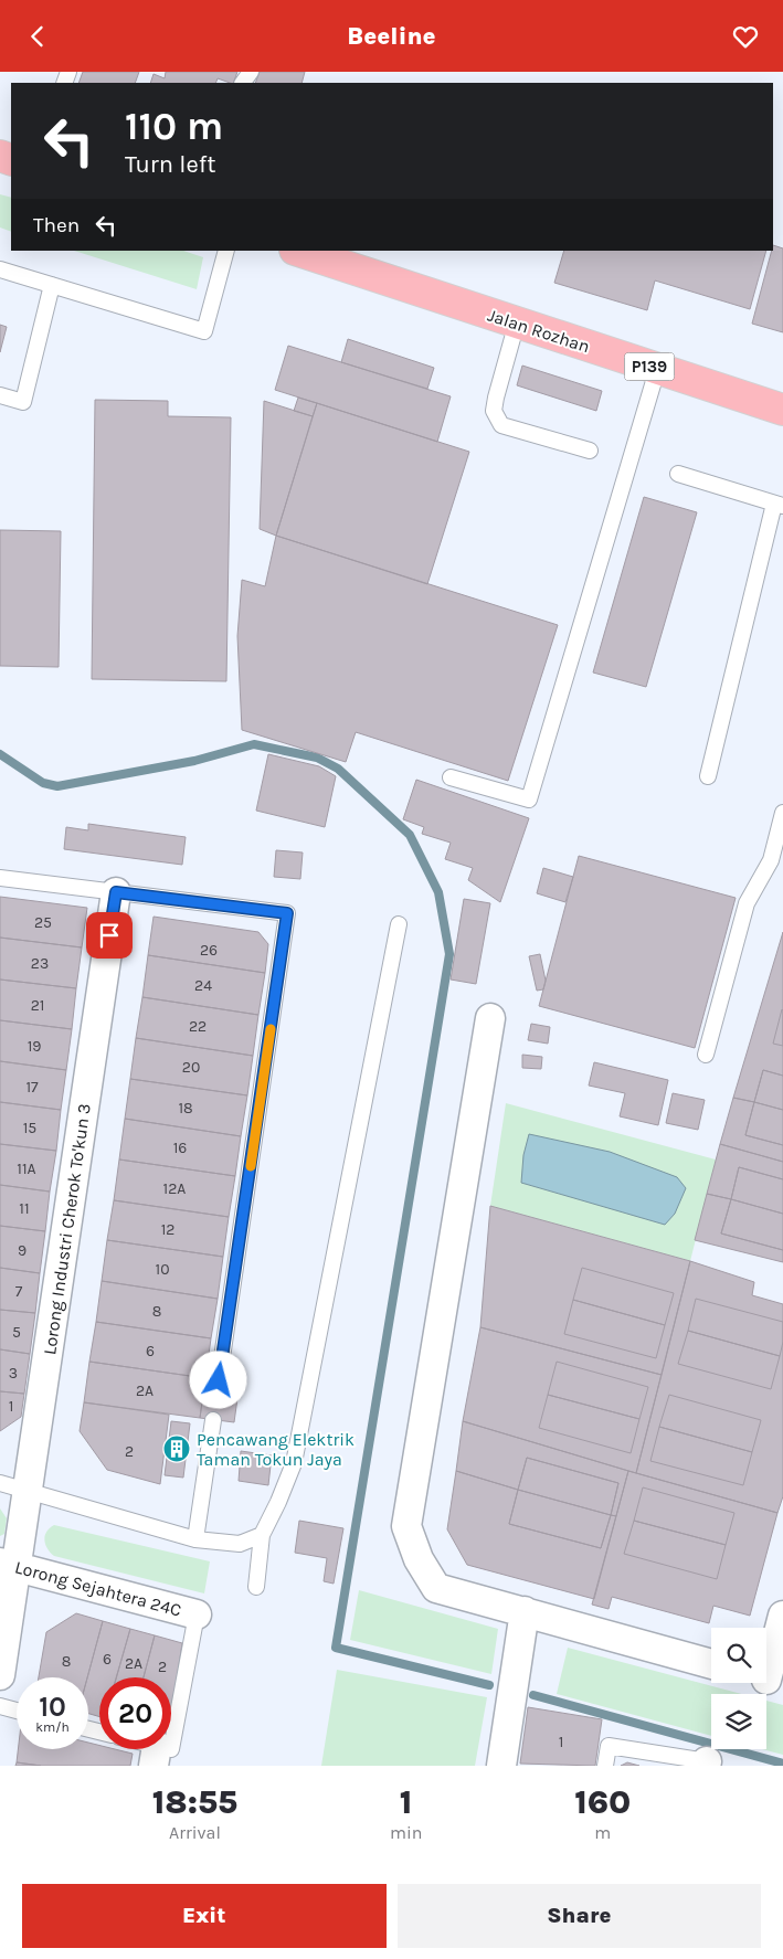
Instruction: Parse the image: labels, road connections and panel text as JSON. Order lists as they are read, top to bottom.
{
  "streets": {
    "main road": ["Jalan Rozhan", "P139"],
    "street": ["Lorong Industri Cherok To'kun 3", "Lorong Sejahtera 24C"]
  },
  "crossings": [
    ["Lorong Industri Cherok To'kun 3", "Lorong Sejahtera 24C"]
  ],
  "places": {
    "building": ["Pencawang Elektrik Taman Tokun Jaya"]
  },
  "house_numbers": [
    "25",
    "26",
    "23",
    "24",
    "21",
    "22",
    "19",
    "20",
    "17",
    "18",
    "15",
    "16",
    "11A",
    "12A",
    "11",
    "12",
    "9",
    "10",
    "7",
    "8",
    "5",
    "6",
    "3",
    "2A",
    "1",
    "2",
    "6",
    "8",
    "2A",
    "2",
    "1"
  ],
  "page": {
    "header": "Beeline",
    "turn": ["110 m", "Turn left"],
    "then": "Then",
    "speed": "10 km/h",
    "limit": "20",
    "eta": [
      "18:55",
      "Arrival",
      "1",
      "min",
      "160",
      "m"
    ],
    "buttons": ["Exit", "Share"]
  }
}
